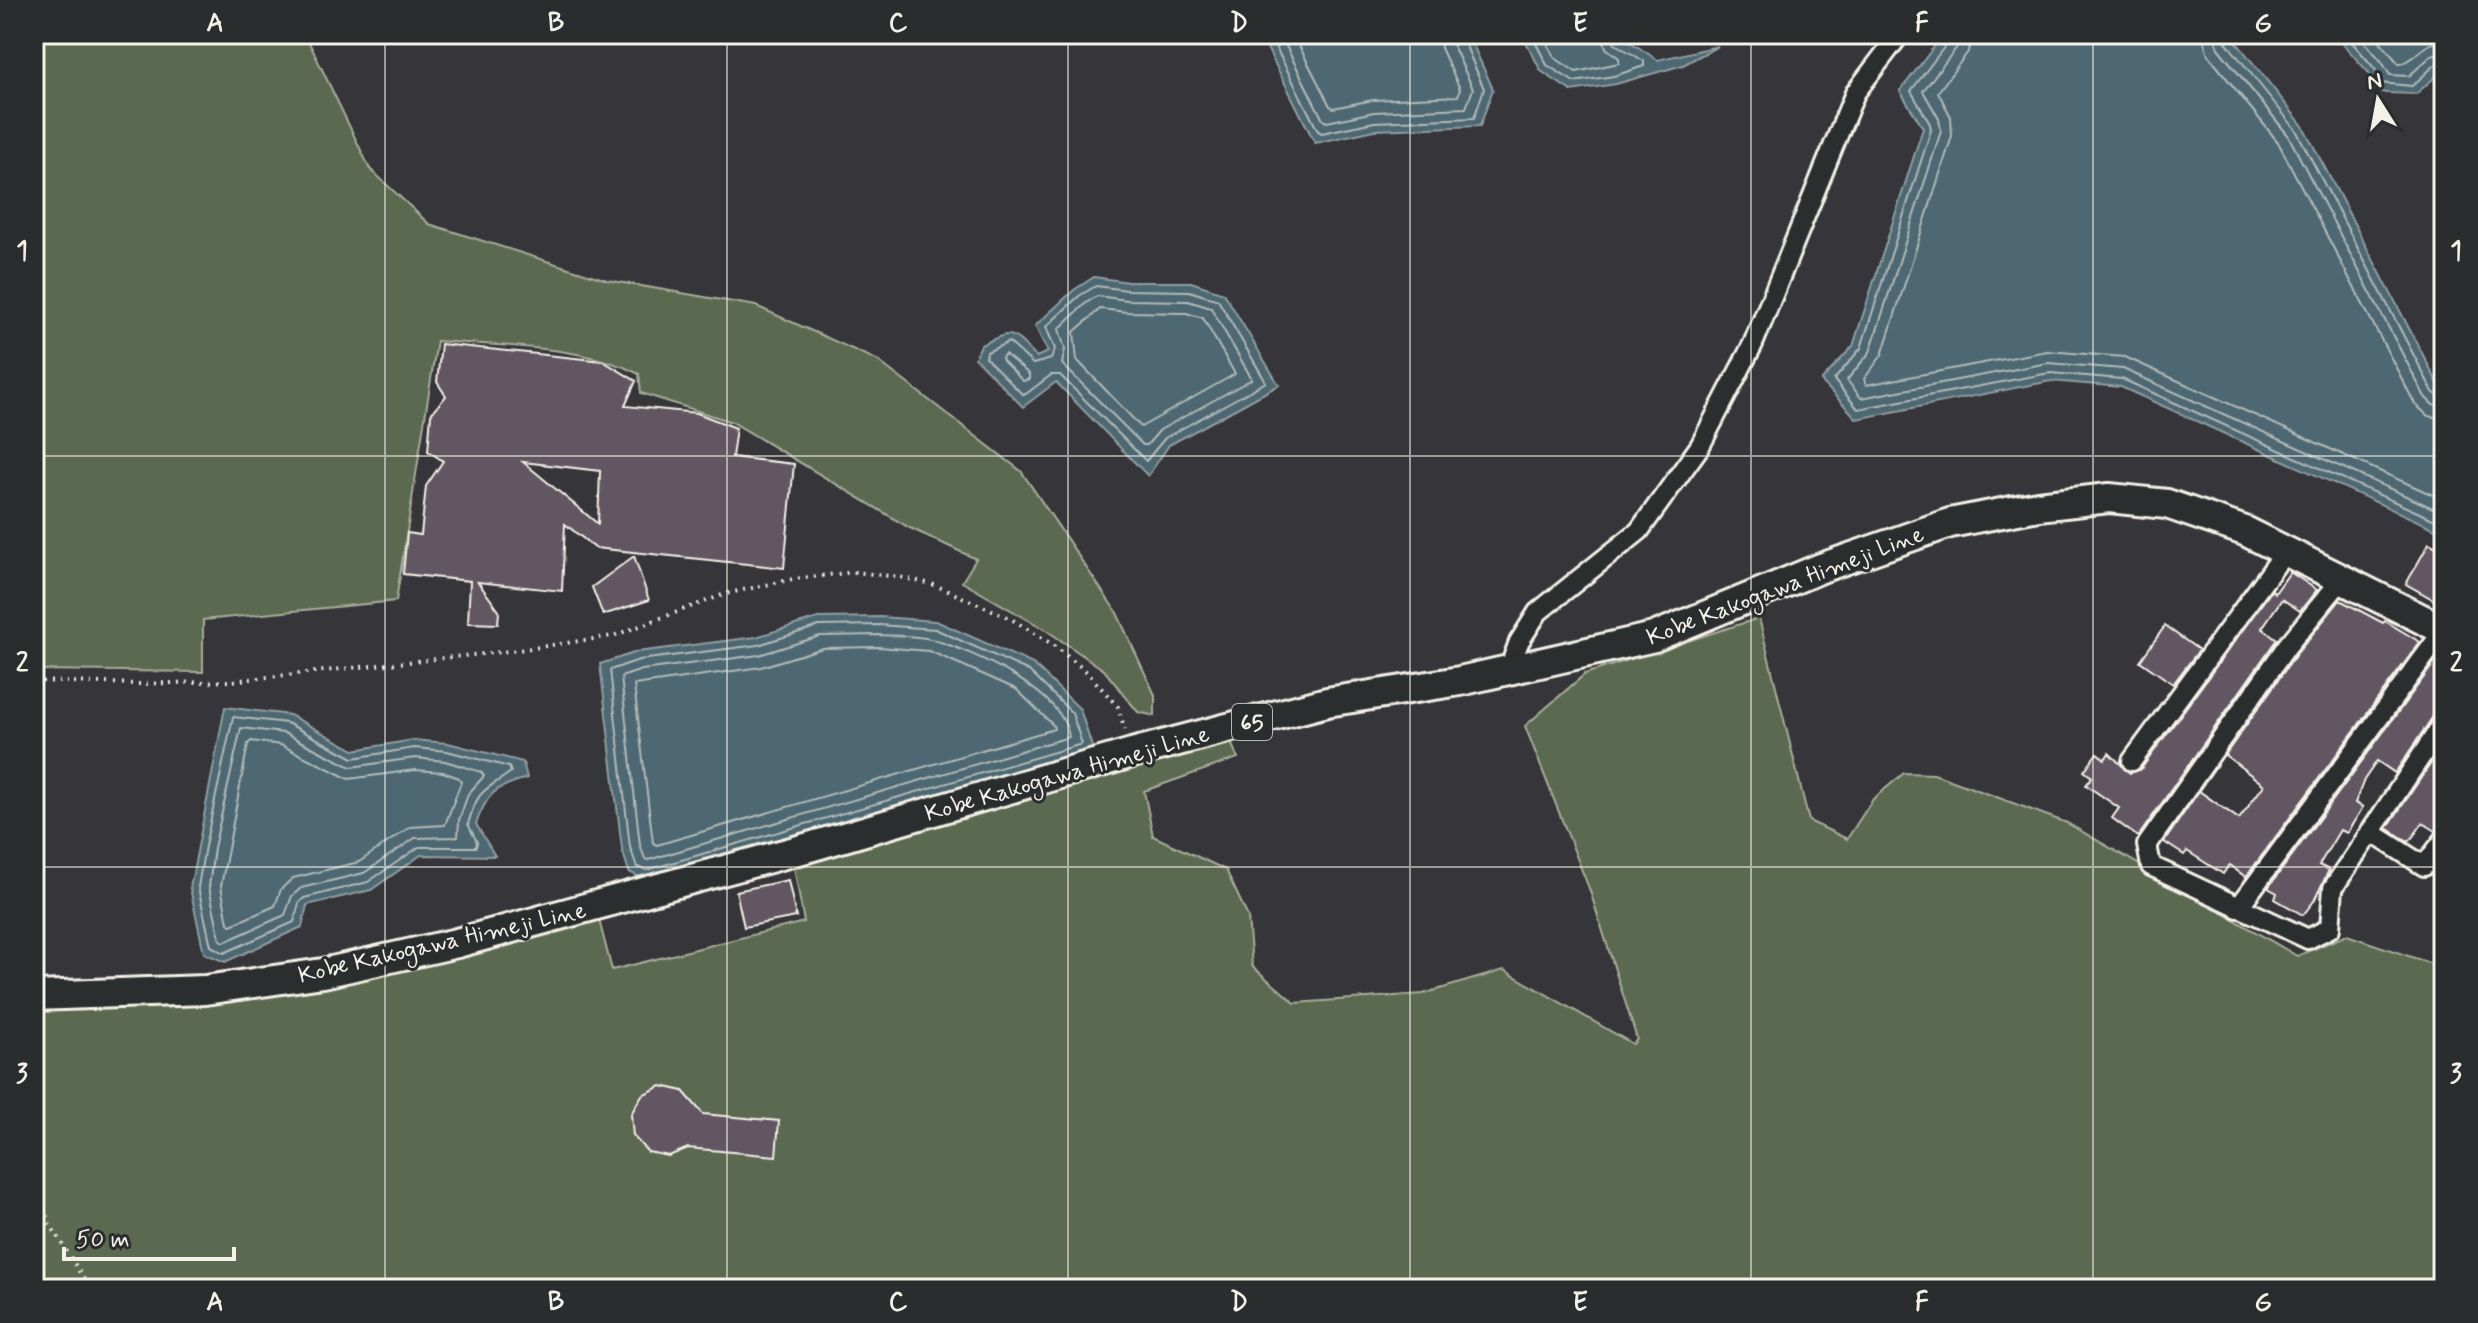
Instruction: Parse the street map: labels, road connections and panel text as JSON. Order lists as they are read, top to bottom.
{
  "streets": {
    "main road": ["Kobe Kakogawa Himeji Line", "65"]
  },
  "scale_bar": "50 m",
  "north": "top",
  "grid": {
    "columns": [
      "A",
      "B",
      "C",
      "D",
      "E",
      "F",
      "G"
    ],
    "rows": ["1", "2", "3"]
  }
}
